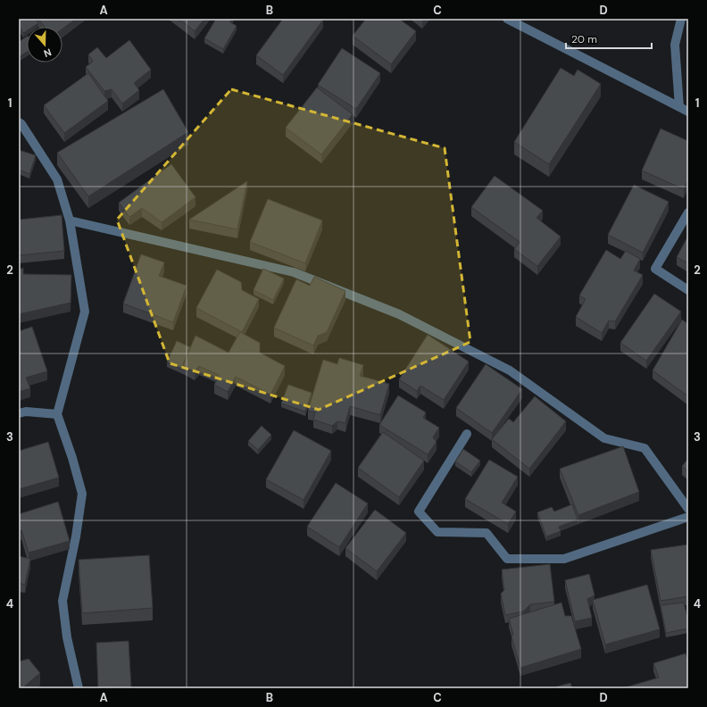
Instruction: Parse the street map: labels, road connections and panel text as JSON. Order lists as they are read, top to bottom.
{
  "scale_bar": "20 m",
  "north": "bottom",
  "grid": {
    "columns": [
      "A",
      "B",
      "C",
      "D"
    ],
    "rows": [
      "1",
      "2",
      "3",
      "4"
    ]
  }
}
